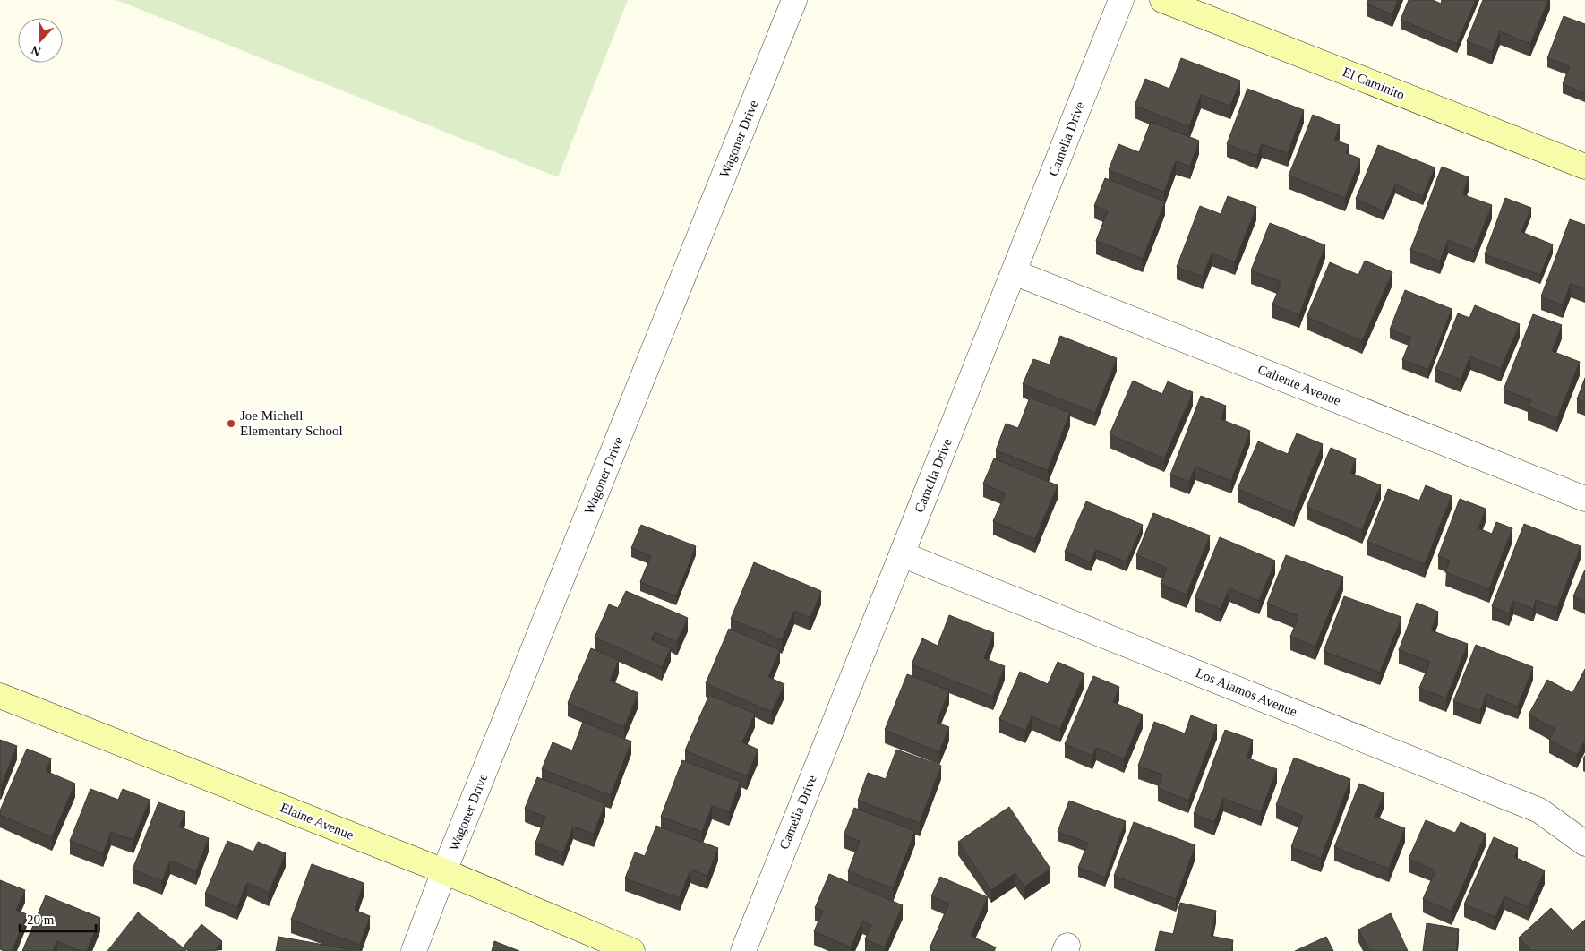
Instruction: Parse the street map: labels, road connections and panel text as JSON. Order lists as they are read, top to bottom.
{
  "streets": {
    "street": [
      "El Caminito",
      "Wagoner Drive",
      "Camelia Drive",
      "Caliente Avenue",
      "Los Alamos Avenue",
      "Elaine Avenue"
    ]
  },
  "crossings": [
    ["Wagoner Drive", "Elaine Avenue"],
    ["Camelia Drive", "Caliente Avenue"],
    ["Camelia Drive", "Los Alamos Avenue"]
  ],
  "places": ["Joe Michell Elementary School"],
  "scale_bar": "20 m",
  "north": "bottom"
}
